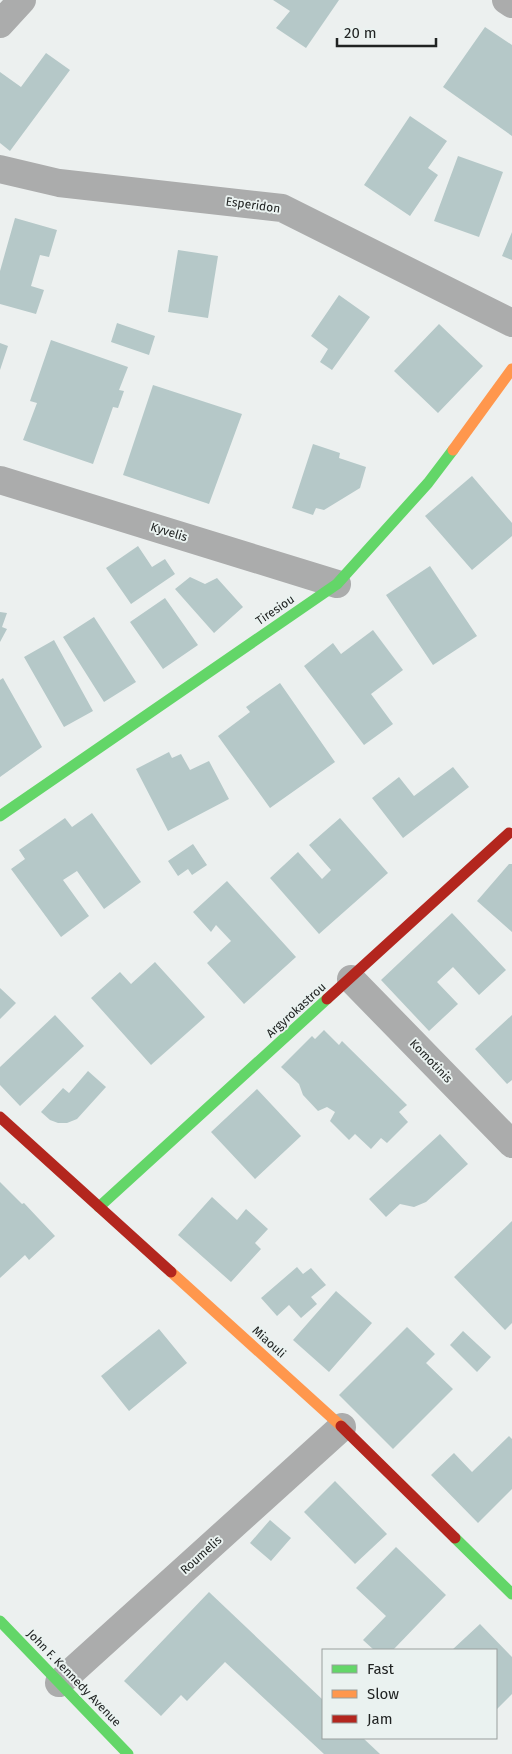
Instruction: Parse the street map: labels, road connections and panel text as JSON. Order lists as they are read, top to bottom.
{
  "streets": {
    "street": [
      "Esperidon",
      "Kyvelis",
      "Tiresiou",
      "Argyrokastrou",
      "Komotinis",
      "Miaouli",
      "Roumelis",
      "John F. Kennedy Avenue"
    ]
  },
  "crossings": [
    ["Kyvelis", "Tiresiou"],
    ["Argyrokastrou", "Komotinis"],
    ["Argyrokastrou", "Miaouli"],
    ["Miaouli", "Roumelis"],
    ["Roumelis", "John F. Kennedy Avenue"]
  ],
  "legend": ["Fast", "Slow", "Jam"],
  "scale_bar": "20 m"
}
